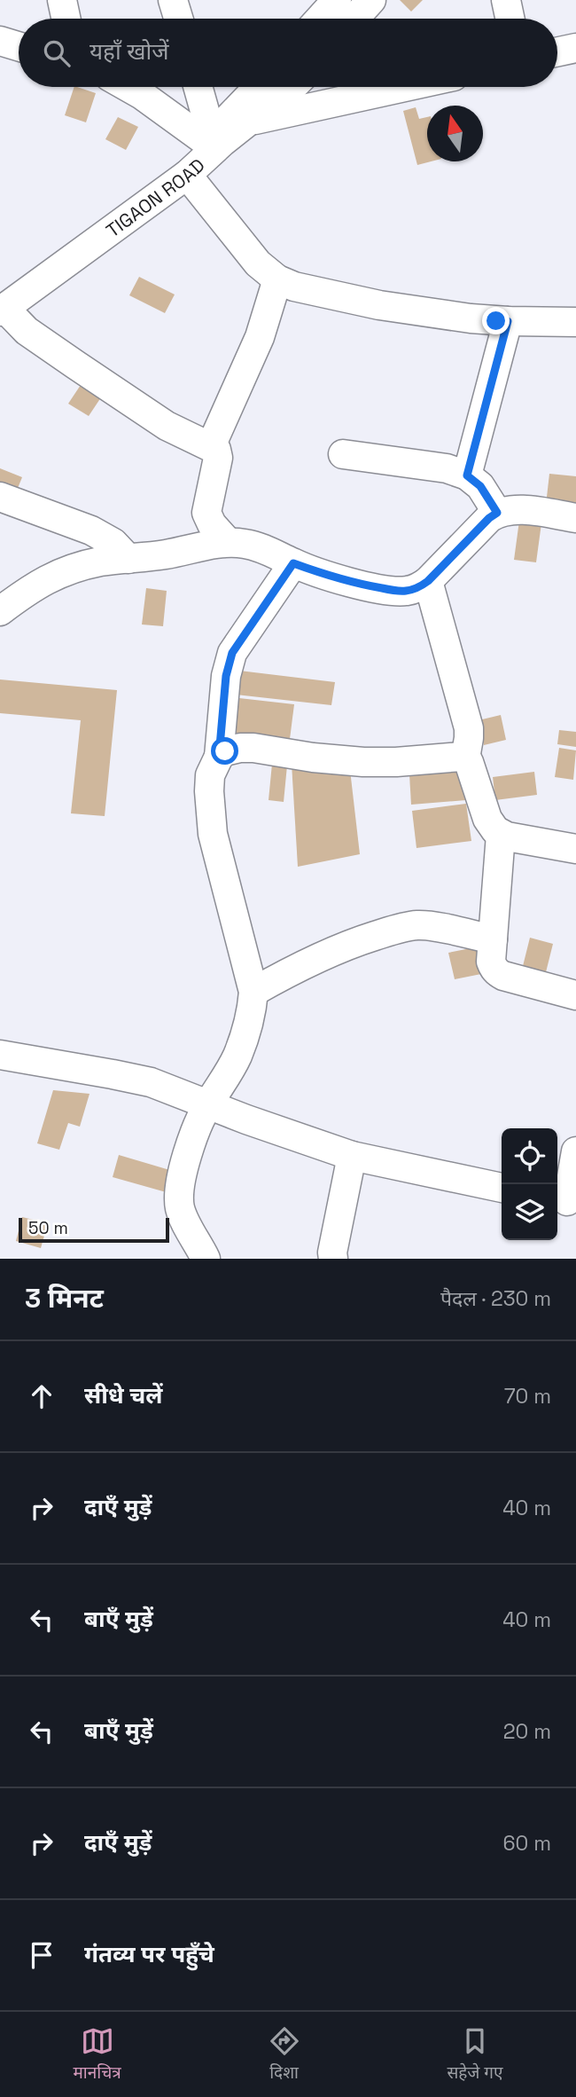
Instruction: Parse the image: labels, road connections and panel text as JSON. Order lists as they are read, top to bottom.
{
  "streets": {
    "street": ["TIGAON ROAD"]
  },
  "scale_bar": "50 m",
  "north": "top",
  "page": {
    "search": "यहाँ खोजें",
    "scale": "50 m",
    "heading": ["3 मिनट", "पैदल · 230 m"],
    "list": [
      ["सीधे चलें", "70 m"],
      ["दाएँ मुड़ें", "40 m"],
      ["बाएँ मुड़ें", "40 m"],
      ["बाएँ मुड़ें", "20 m"],
      ["दाएँ मुड़ें", "60 m"],
      "गंतव्य पर पहुँचे"
    ],
    "nav": ["मानचित्र", "दिशा", "सहेजे गए"]
  }
}
